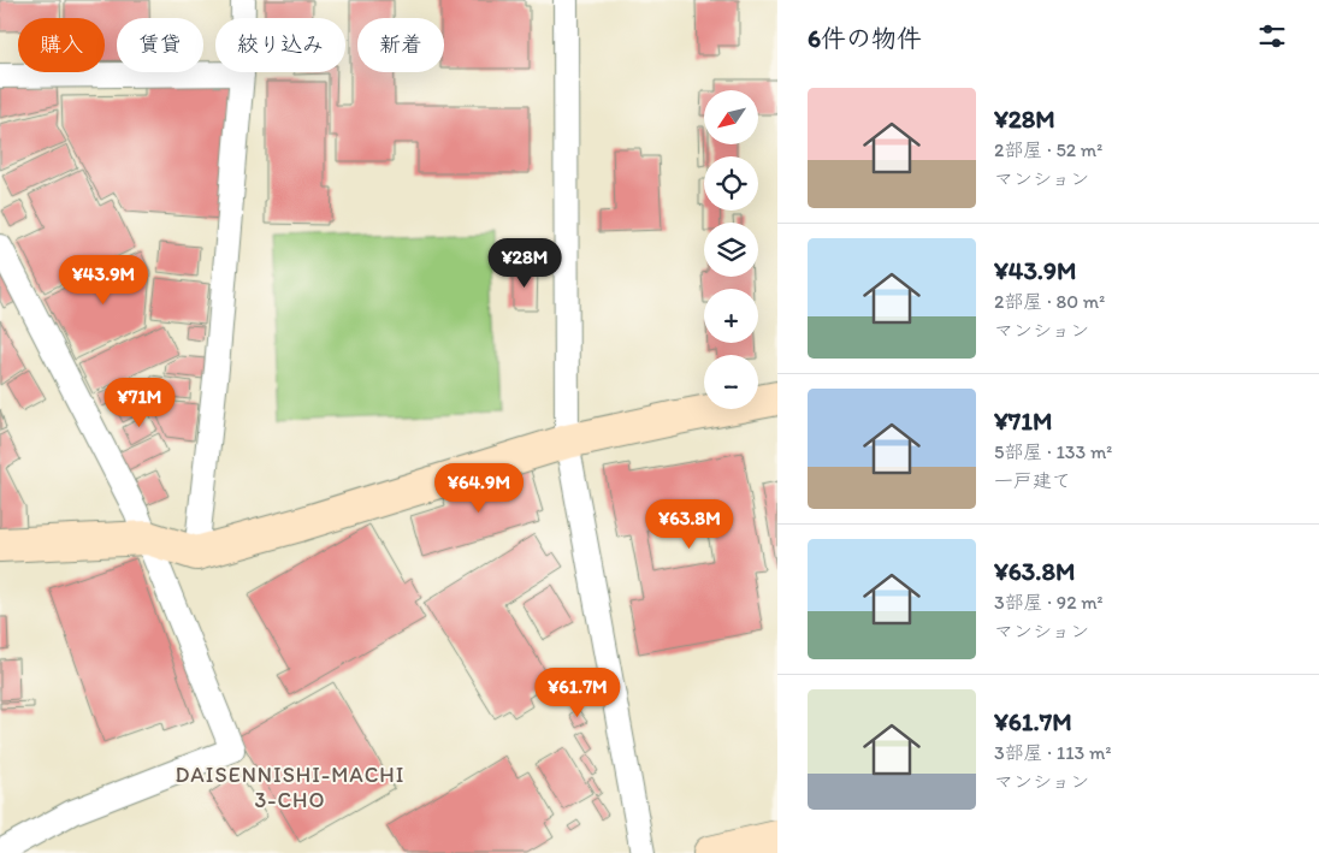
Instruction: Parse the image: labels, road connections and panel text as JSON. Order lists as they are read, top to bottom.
{
  "districts": ["DAISENNISHI-MACHI 3-CHO"],
  "north": "bottom left",
  "page": {
    "heading": "6件の物件",
    "chip": [
      "購入",
      "賃貸",
      "絞り込み",
      "新着"
    ],
    "list": [
      {
        "name": "¥28M",
        "note": "2部屋 · 52 m² · マンション"
      },
      {
        "name": "¥43.9M",
        "note": "2部屋 · 80 m² · マンション"
      },
      {
        "name": "¥71M",
        "note": "5部屋 · 133 m² · 一戸建て"
      },
      {
        "name": "¥63.8M",
        "note": "3部屋 · 92 m² · マンション"
      },
      {
        "name": "¥61.7M",
        "note": "3部屋 · 113 m² · マンション"
      }
    ],
    "map_buttons": ["+", "−"],
    "price": [
      "¥28M",
      "¥43.9M",
      "¥71M",
      "¥64.9M",
      "¥63.8M",
      "¥61.7M"
    ]
  }
}
